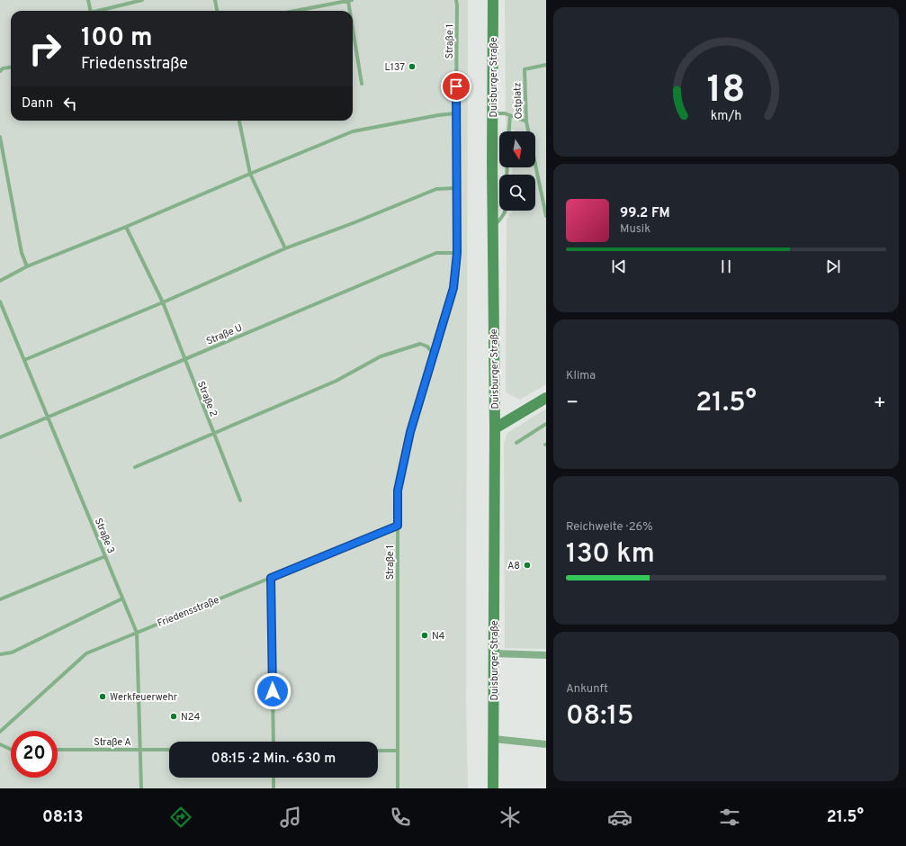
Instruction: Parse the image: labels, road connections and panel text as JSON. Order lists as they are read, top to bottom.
{
  "streets": {
    "main road": ["Duisburger Straße"],
    "lane": [
      "Straße 1",
      "Ostplatz",
      "Straße U",
      "Straße 2",
      "Straße 3",
      "Friedensstraße",
      "Straße A"
    ]
  },
  "crossings": [
    ["Straße 1", "Straße U"],
    ["Straße 1", "Friedensstraße"],
    ["Straße U", "Straße 2"],
    ["Straße U", "Straße 3"],
    ["Straße 3", "Friedensstraße"],
    ["Straße 3", "Straße A"]
  ],
  "places": [
    "L137",
    "A8",
    "N4",
    "Werkfeuerwehr",
    "N24"
  ],
  "north": "bottom",
  "page": {
    "turn": ["100 m", "Friedensstraße"],
    "then": "Dann",
    "song": ["99.2 FM", "Musik"],
    "tile": [
      "Klima",
      ["Reichweite · 26%", "130 km"],
      ["Ankunft", "08:15"]
    ],
    "heat": ["−", "21.5°", "+"],
    "limit": "20",
    "trip": "08:15 · 2 Min. · 630 m",
    "tabs": ["08:13", "21.5°"],
    "gauge": ["18", "km/h"]
  }
}
